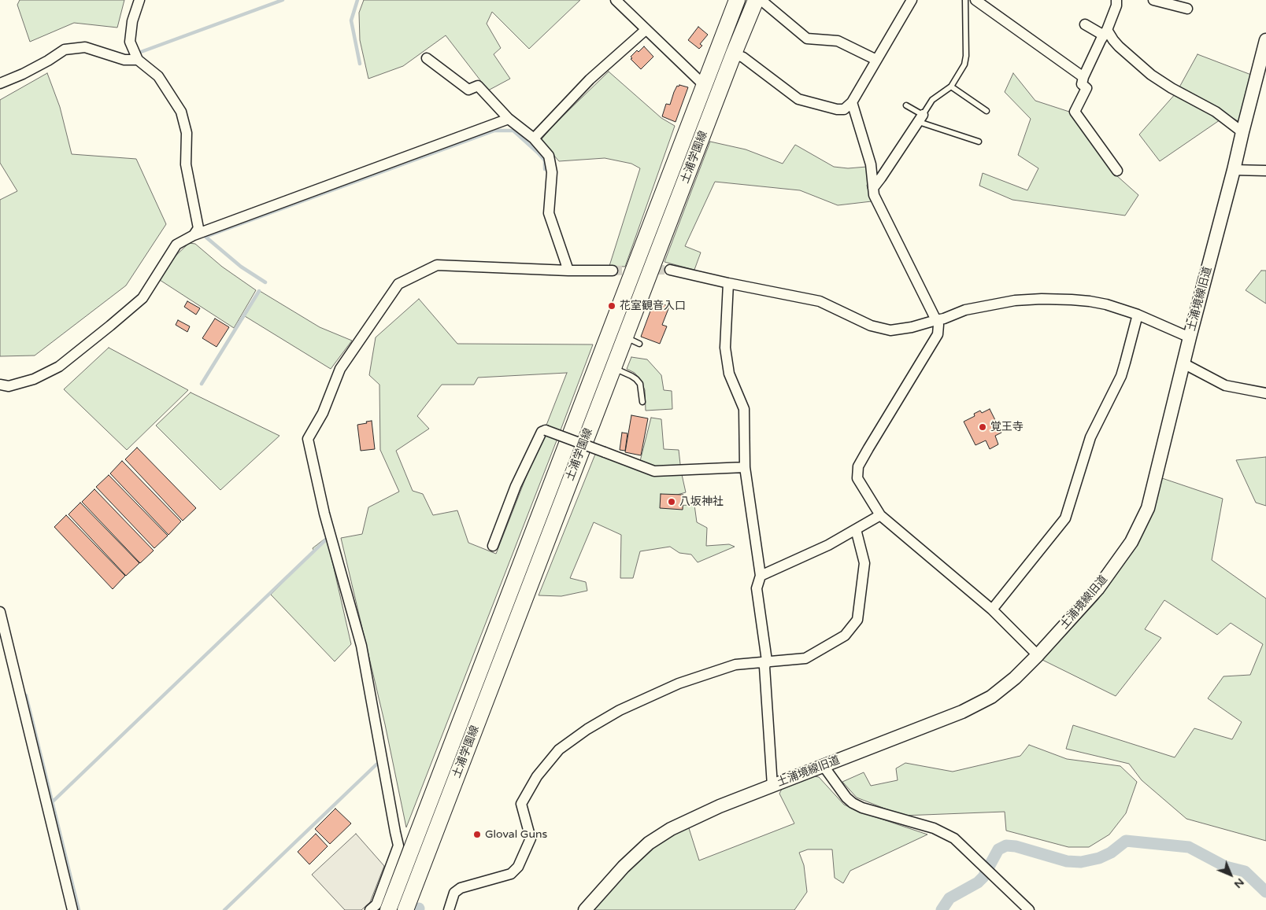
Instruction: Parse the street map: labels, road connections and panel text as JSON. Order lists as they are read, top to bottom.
{
  "streets": {
    "main road": ["土浦学園線"],
    "street": ["土浦境線旧道"]
  },
  "places": [
    "花室観音入口",
    "覚王寺",
    "八坂神社",
    "Gloval Guns"
  ],
  "north": "bottom right"
}
